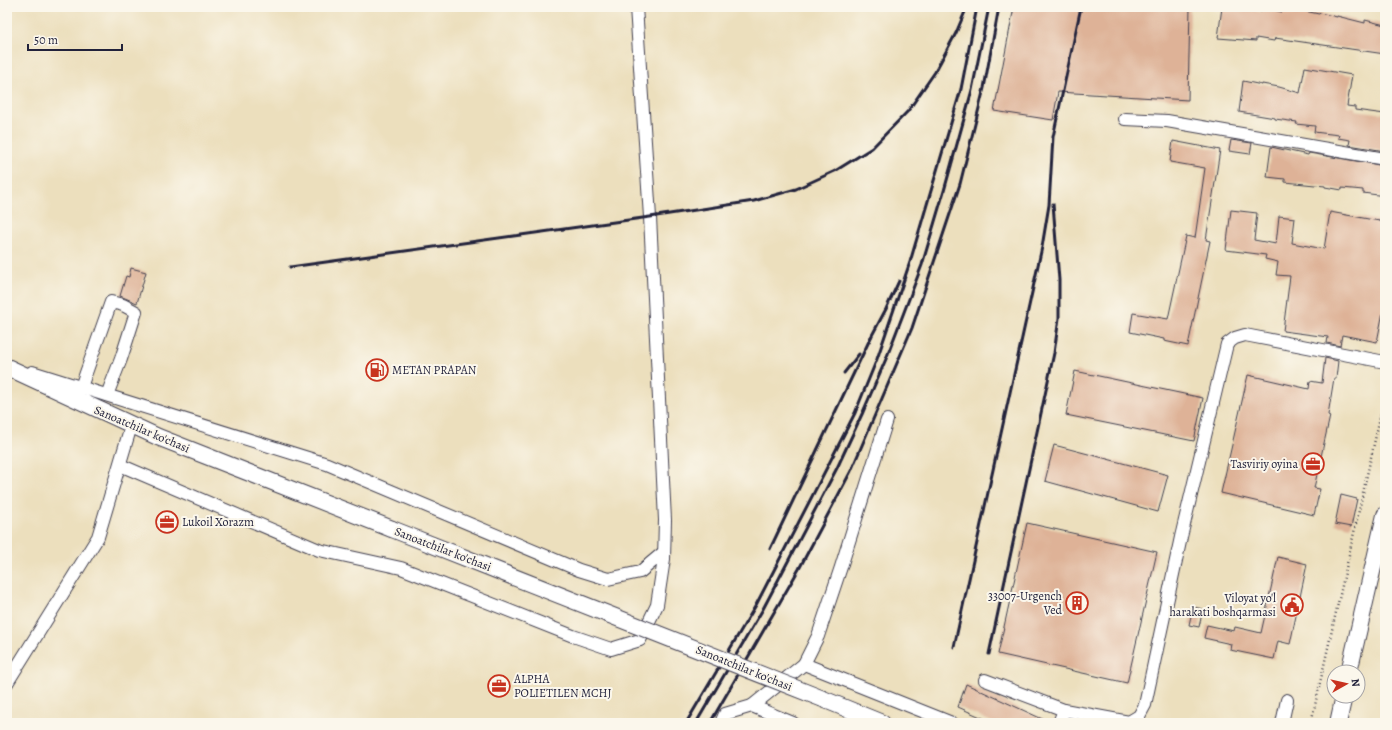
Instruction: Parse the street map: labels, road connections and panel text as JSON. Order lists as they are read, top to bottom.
{
  "streets": {
    "main road": ["Sanoatchilar ko'chasi"]
  },
  "places": {
    "fuel station": ["METAN PRAPAN"],
    "office": ["Tasviriy oyina", "Lukoil Xorazm", "ALPHA POLIETILEN MCHJ"],
    "building": ["33007-Urgench Ved"],
    "public building": ["Viloyat yo'l harakati boshqarmasi"]
  },
  "scale_bar": "50 m",
  "north": "right"
}
